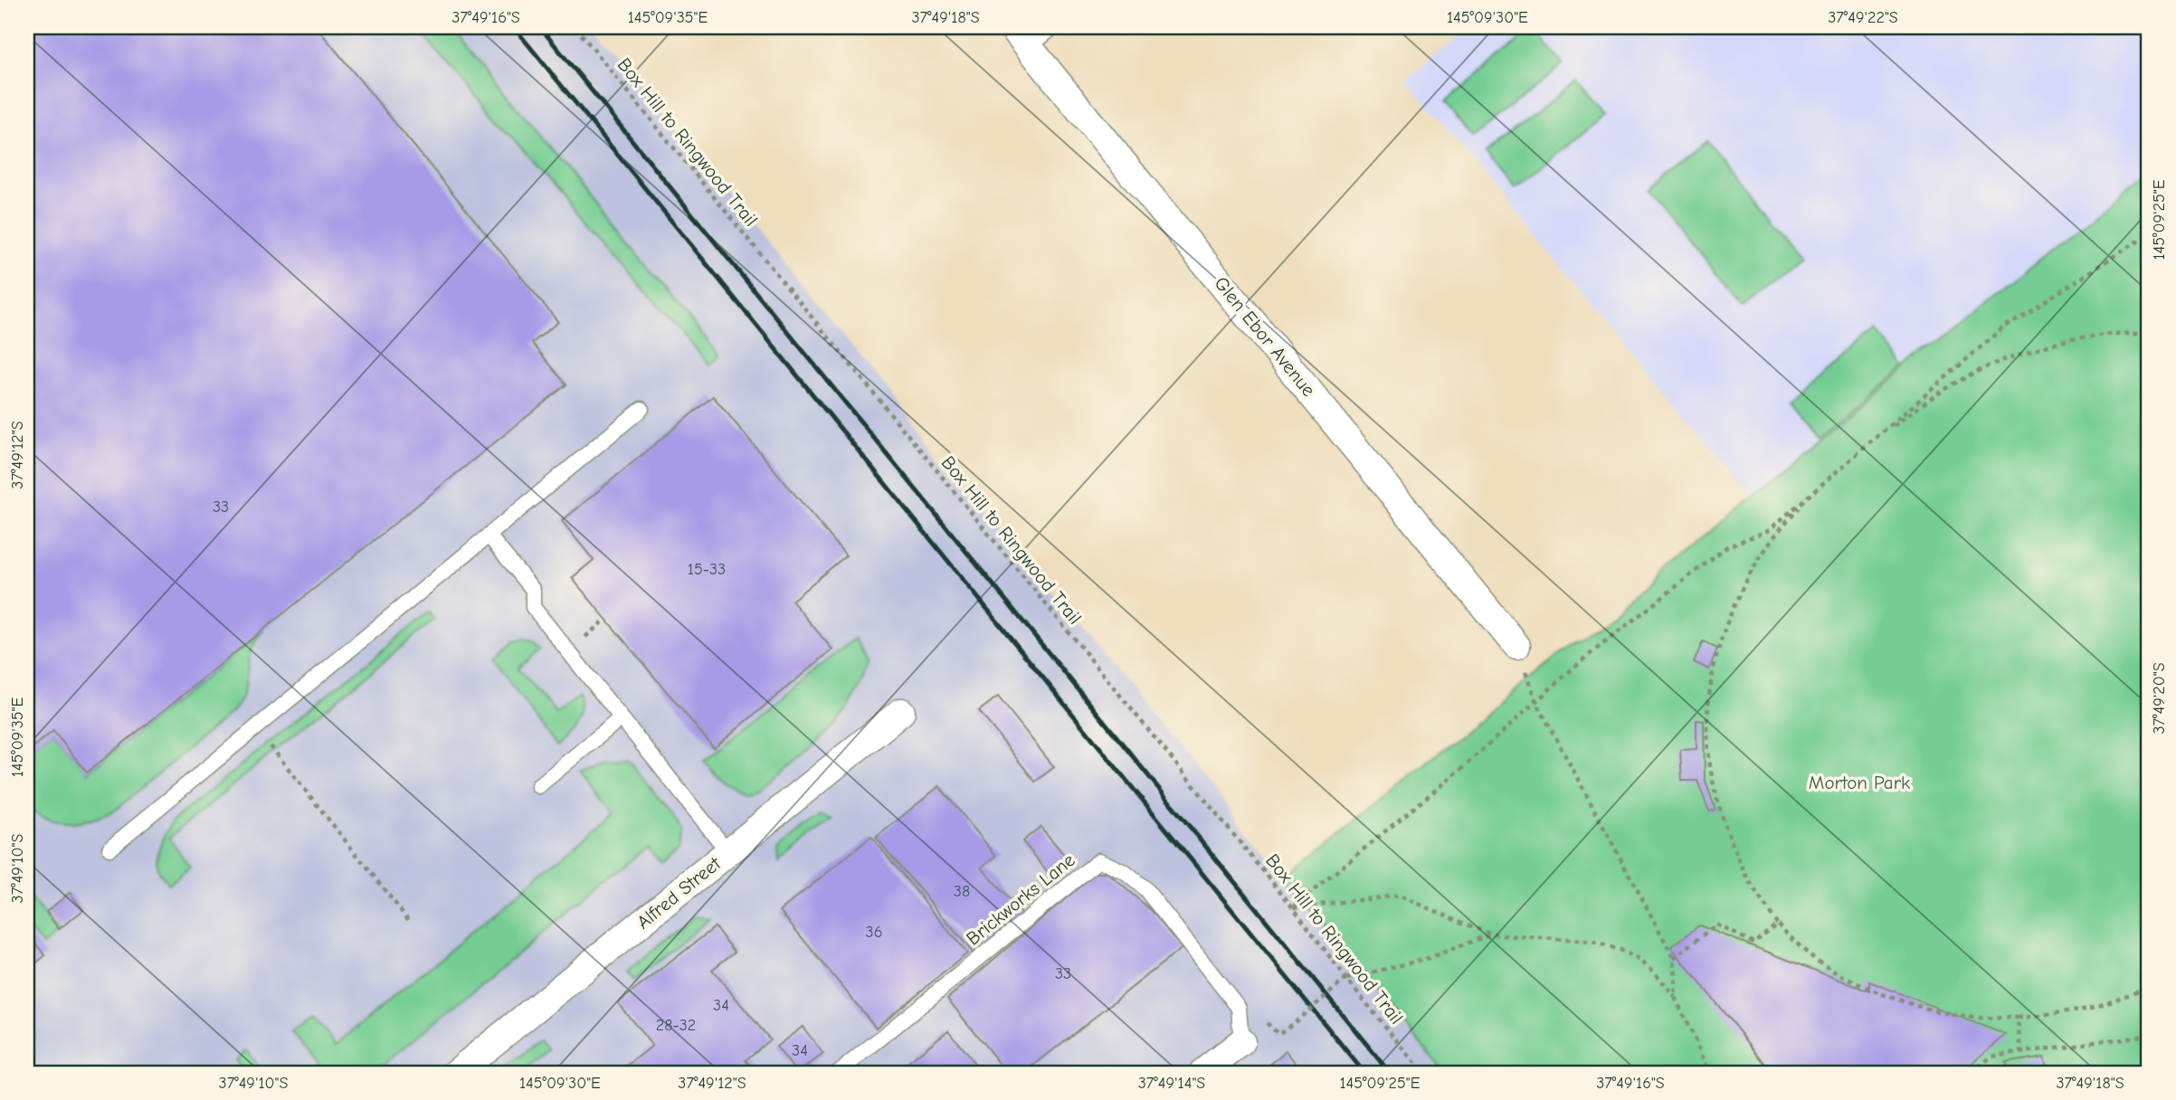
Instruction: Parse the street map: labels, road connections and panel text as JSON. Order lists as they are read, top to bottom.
{
  "streets": {
    "street": ["Glen Ebor Avenue", "Alfred Street"],
    "lane": ["Brickworks Lane"],
    "path": ["Box Hill to Ringwood Trail"]
  },
  "parks": ["Morton Park"],
  "house_numbers": [
    "33",
    "15-33",
    "38",
    "36",
    "33",
    "34",
    "28-32",
    "34"
  ],
  "coordinates": [
    "37°49'16\"S",
    "145°09'35\"E",
    "37°49'18\"S",
    "145°09'30\"E",
    "37°49'22\"S",
    "145°09'25\"E",
    "37°49'12\"S",
    "37°49'20\"S",
    "37°49'10\"S",
    "37°49'14\"S"
  ]
}
